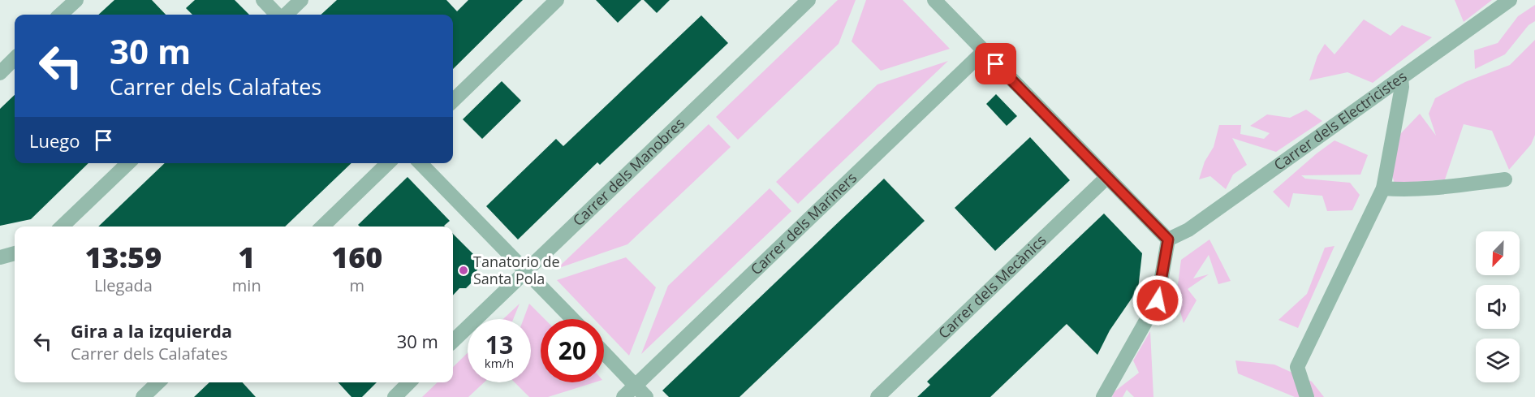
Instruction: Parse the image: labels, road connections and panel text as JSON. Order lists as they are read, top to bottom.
{
  "streets": {
    "street": [
      "Carrer dels Electricistes",
      "Carrer dels Manobres",
      "Carrer dels Mariners",
      "Carrer dels Mecànics"
    ]
  },
  "places": ["Tanatorio de Santa Pola"],
  "north": "bottom left",
  "page": {
    "turn": ["30 m", "Carrer dels Calafates"],
    "then": "Luego",
    "eta": [
      "13:59",
      "Llegada",
      "1",
      "min",
      "160",
      "m"
    ],
    "list": [
      {
        "name": "Gira a la izquierda",
        "note": "Carrer dels Calafates",
        "value": "30 m"
      }
    ],
    "speed": "13 km/h",
    "limit": "20"
  }
}
